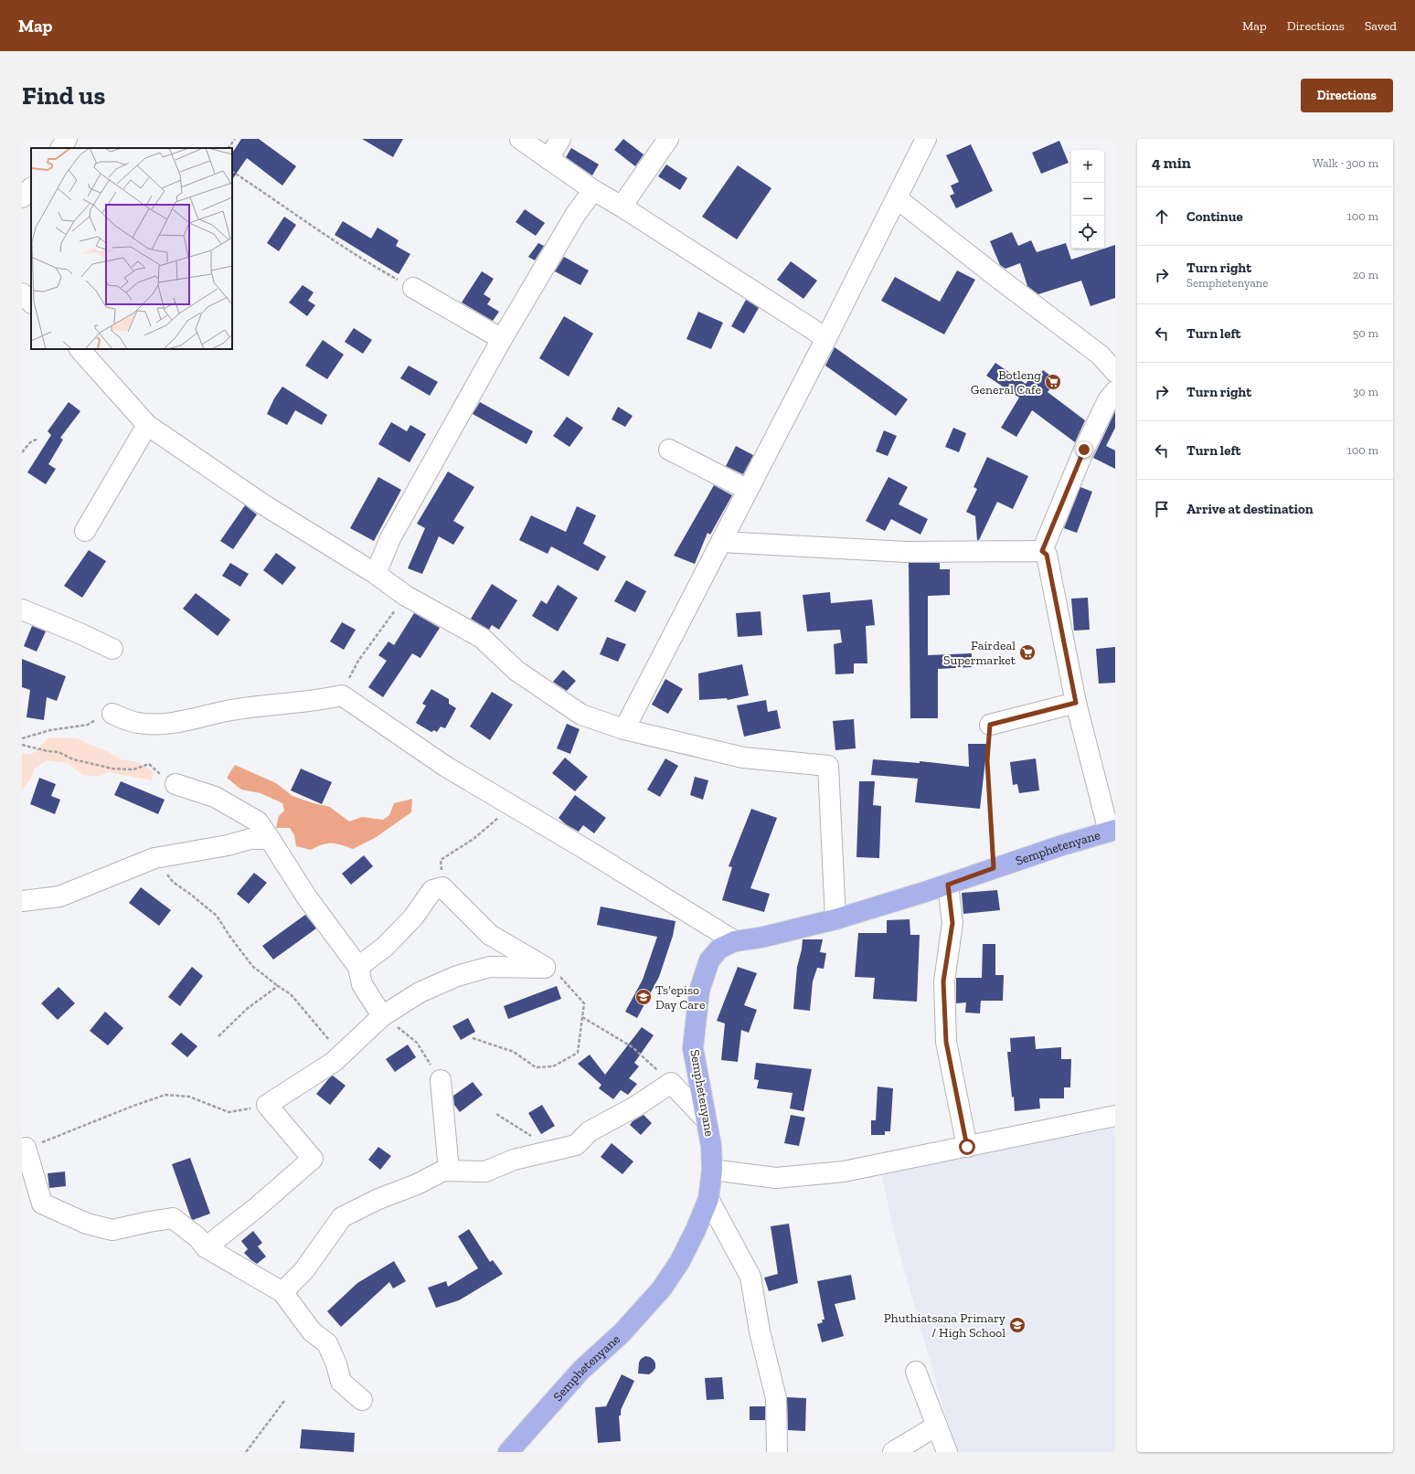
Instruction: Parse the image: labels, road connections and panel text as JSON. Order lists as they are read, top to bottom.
{
  "streets": {
    "main road": ["Semphetenyane"]
  },
  "places": {
    "supermarket": ["Botleng General Cafe", "Fairdeal Supermarket"],
    "school or university": ["Ts'episo Day Care", "Phuthiatsana Primary / High School"]
  },
  "page": {
    "header": "Map",
    "nav": ["Map", "Directions", "Saved"],
    "buttons": "Directions",
    "title": "Find us",
    "heading": ["4 min", "Walk · 300 m"],
    "map_buttons": ["+", "−"],
    "list": [
      ["Continue", "100 m"],
      ["Turn right", "Semphetenyane", "20 m"],
      ["Turn left", "50 m"],
      ["Turn right", "30 m"],
      ["Turn left", "100 m"],
      "Arrive at destination"
    ]
  }
}
